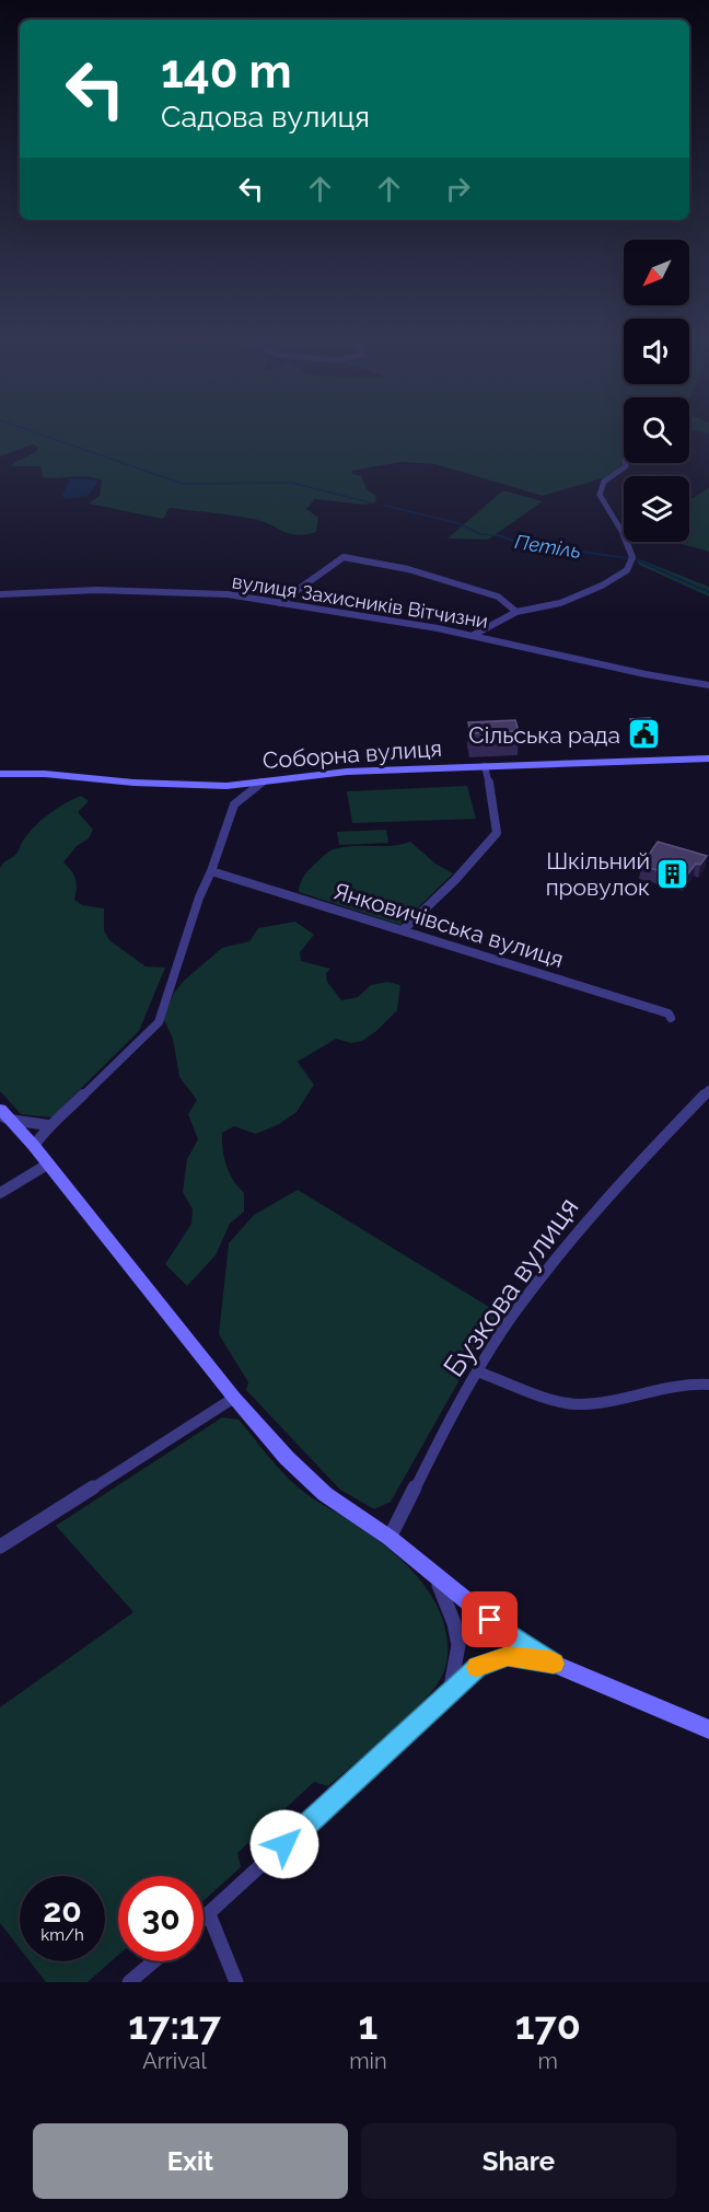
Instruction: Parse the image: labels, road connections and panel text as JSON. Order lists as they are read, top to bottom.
{
  "streets": {
    "street": [
      "вулиця Захисників Вітчизни",
      "Соборна вулиця",
      "Янковичівська вулиця",
      "Бузкова вулиця"
    ]
  },
  "water": ["Петіль"],
  "places": {
    "public building": ["Cільська рада"],
    "building": ["Шкільний провулок"]
  },
  "north": "bottom left",
  "page": {
    "turn": ["140 m", "Садова вулиця"],
    "speed": "20 km/h",
    "limit": "30",
    "eta": [
      "17:17",
      "Arrival",
      "1",
      "min",
      "170",
      "m"
    ],
    "buttons": ["Exit", "Share"]
  }
}
